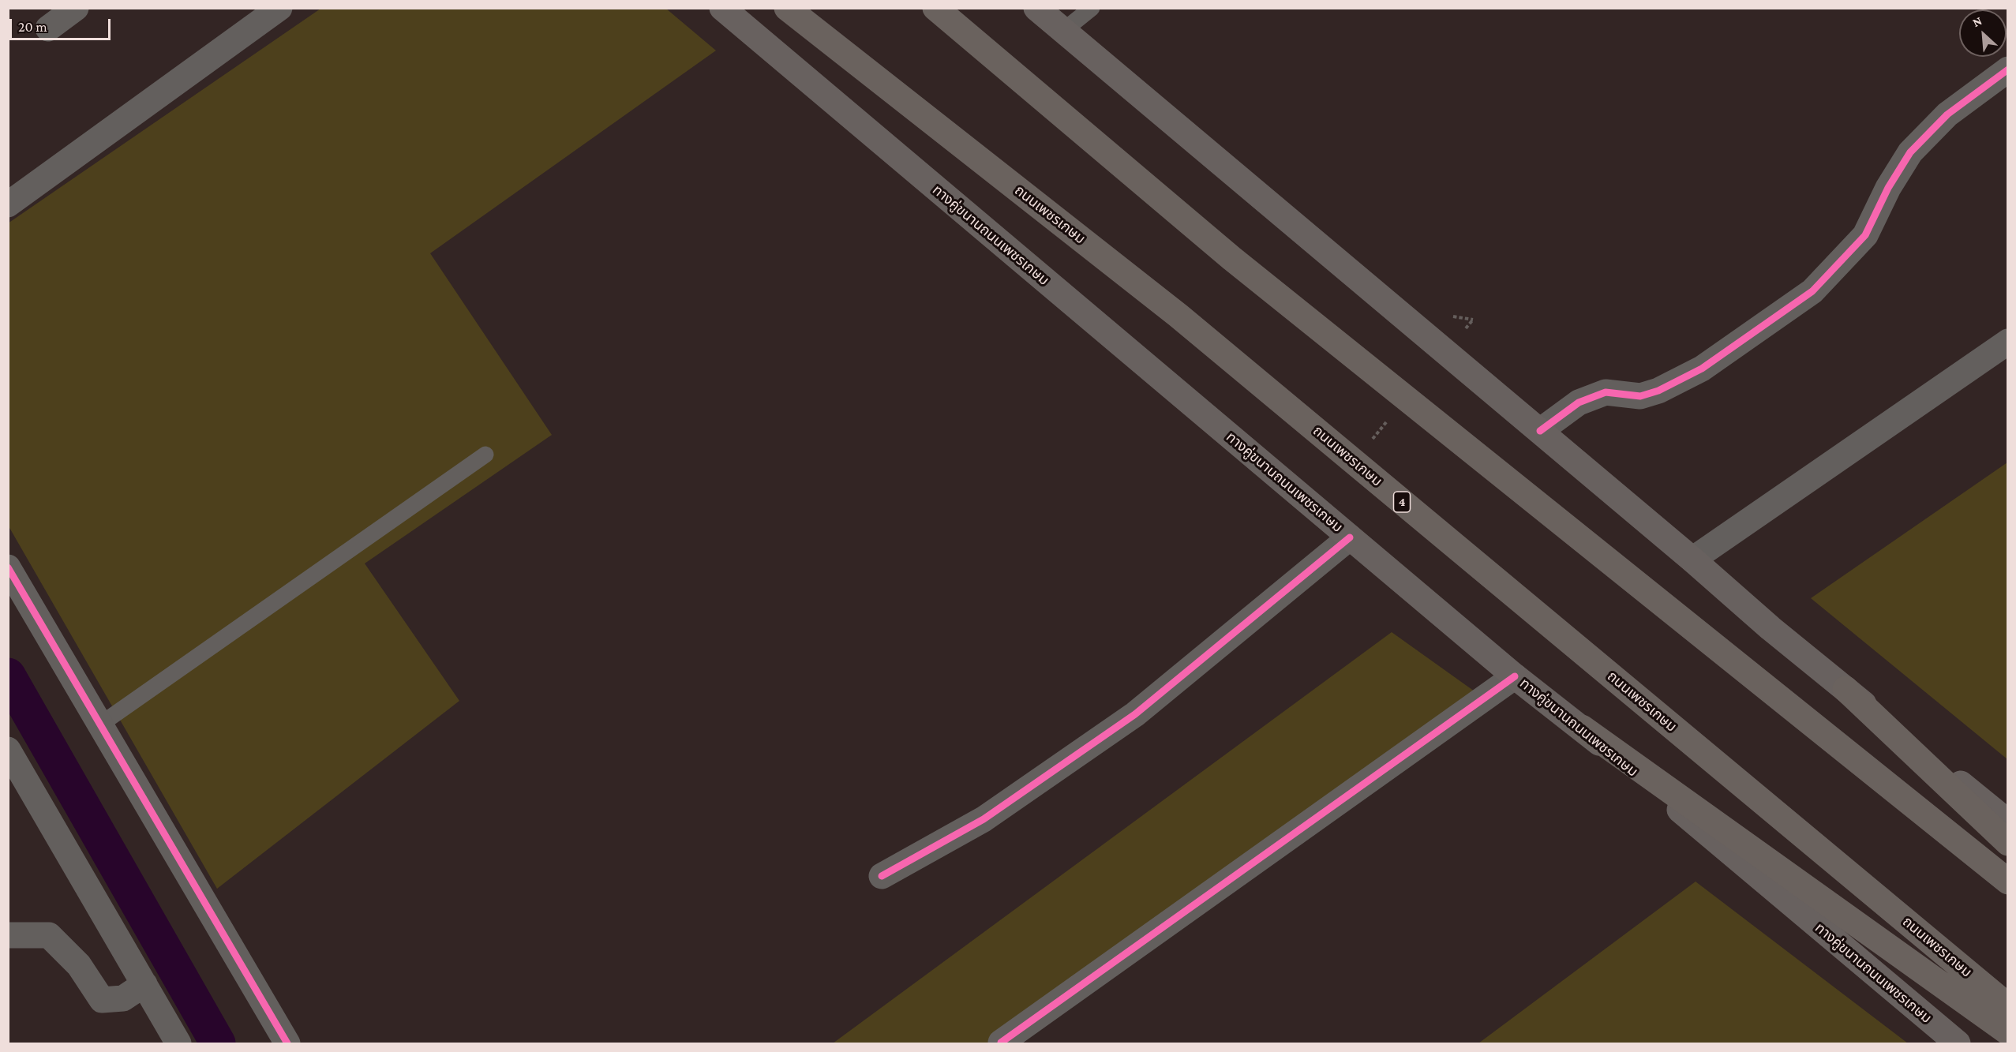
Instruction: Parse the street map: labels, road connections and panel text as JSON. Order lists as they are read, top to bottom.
{
  "streets": {
    "highway": ["ถนนเพชรเกษม", "4"],
    "main road": ["ทางคู่ขนานถนนเพชรเกษม"]
  },
  "scale_bar": "20 m",
  "north": "top left"
}
